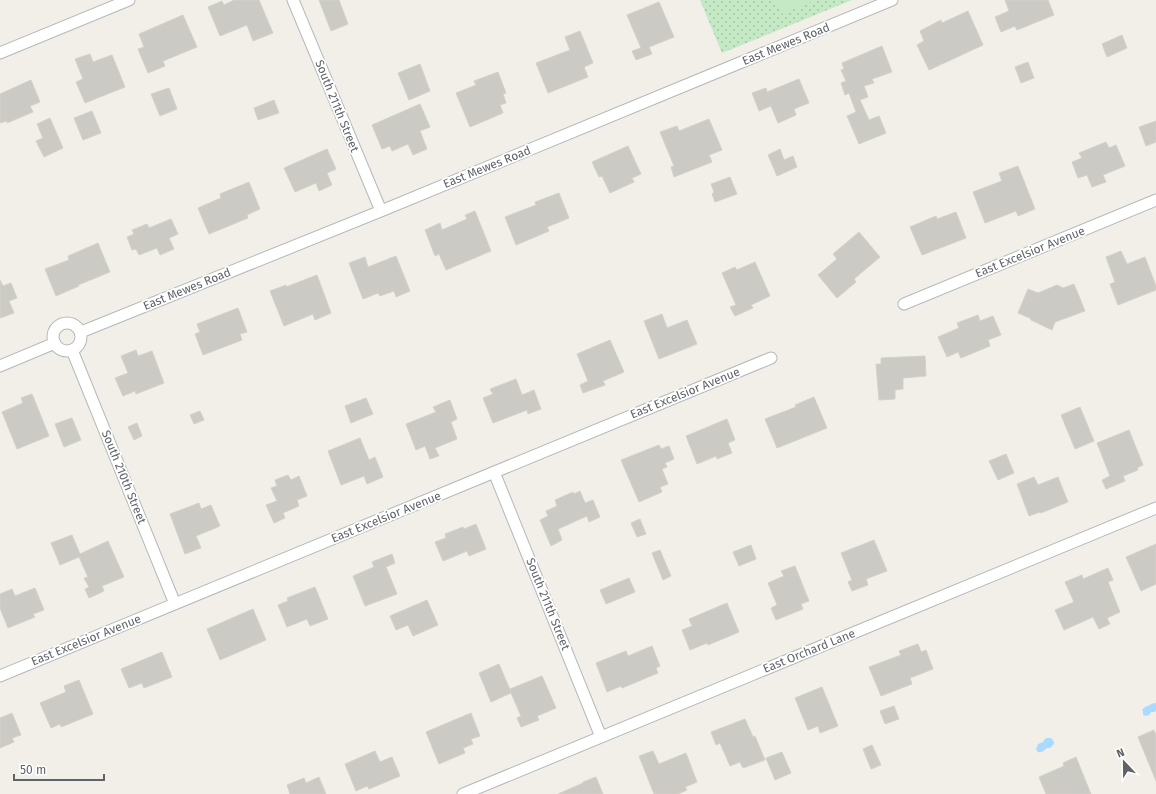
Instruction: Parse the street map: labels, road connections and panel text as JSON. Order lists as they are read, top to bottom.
{
  "streets": {
    "street": [
      "East Mewes Road",
      "South 211th Street",
      "East Excelsior Avenue",
      "South 210th Street",
      "East Orchard Lane"
    ]
  },
  "crossings": [
    ["East Mewes Road", "South 211th Street"],
    ["East Mewes Road", "South 210th Street"],
    ["South 211th Street", "East Excelsior Avenue"],
    ["South 211th Street", "East Orchard Lane"],
    ["East Excelsior Avenue", "South 210th Street"]
  ],
  "scale_bar": "50 m",
  "north": "top"
}
